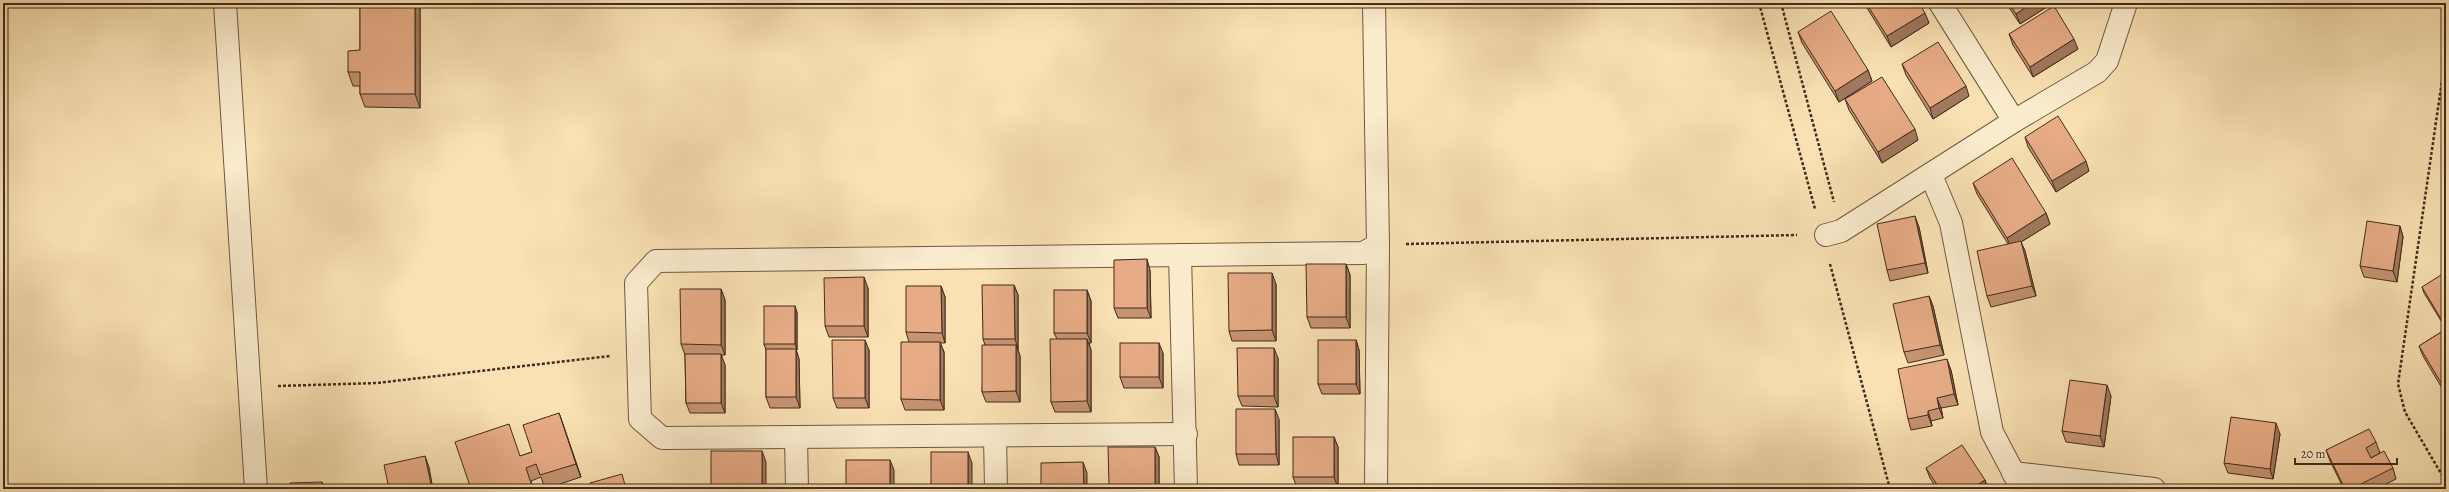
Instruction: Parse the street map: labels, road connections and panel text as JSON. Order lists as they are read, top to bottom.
{
  "scale_bar": "20 m"
}
